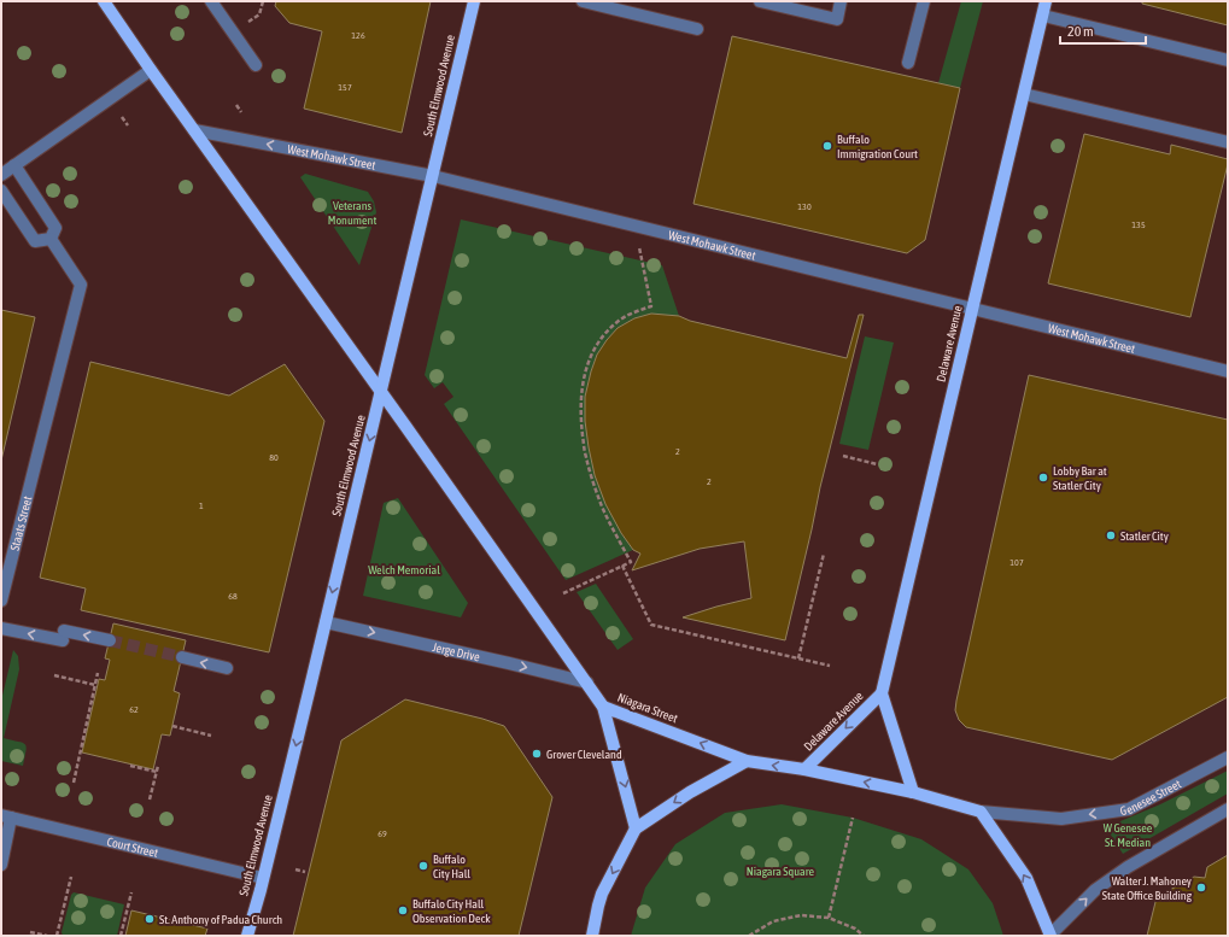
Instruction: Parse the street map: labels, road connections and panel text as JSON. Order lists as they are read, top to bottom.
{
  "streets": {
    "main road": ["South Elmwood Avenue", "Delaware Avenue", "Niagara Street"],
    "street": [
      "West Mohawk Street",
      "Staats Street",
      "Jerge Drive",
      "Genesee Street",
      "Court Street"
    ]
  },
  "crossings": [
    ["South Elmwood Avenue", "West Mohawk Street"],
    ["South Elmwood Avenue", "Jerge Drive"],
    ["South Elmwood Avenue", "Court Street"],
    ["West Mohawk Street", "Delaware Avenue"]
  ],
  "one_way": ["South Elmwood Avenue", "Jerge Drive"],
  "parks": [
    "Veterans Monument",
    "Welch Memorial",
    "W Genesee St. Median",
    "Niagara Square"
  ],
  "places": [
    "Buffalo Immigration Court",
    "Lobby Bar at Statler City",
    "Statler City",
    "Grover Cleveland",
    "Buffalo City Hall",
    "Walter J. Mahoney State Office Building",
    "Buffalo City Hall Observation Deck",
    "St. Anthony of Padua Church"
  ],
  "house_numbers": [
    "126",
    "157",
    "130",
    "135",
    "2",
    "80",
    "2",
    "1",
    "107",
    "68",
    "62",
    "69"
  ],
  "scale_bar": "20 m"
}
